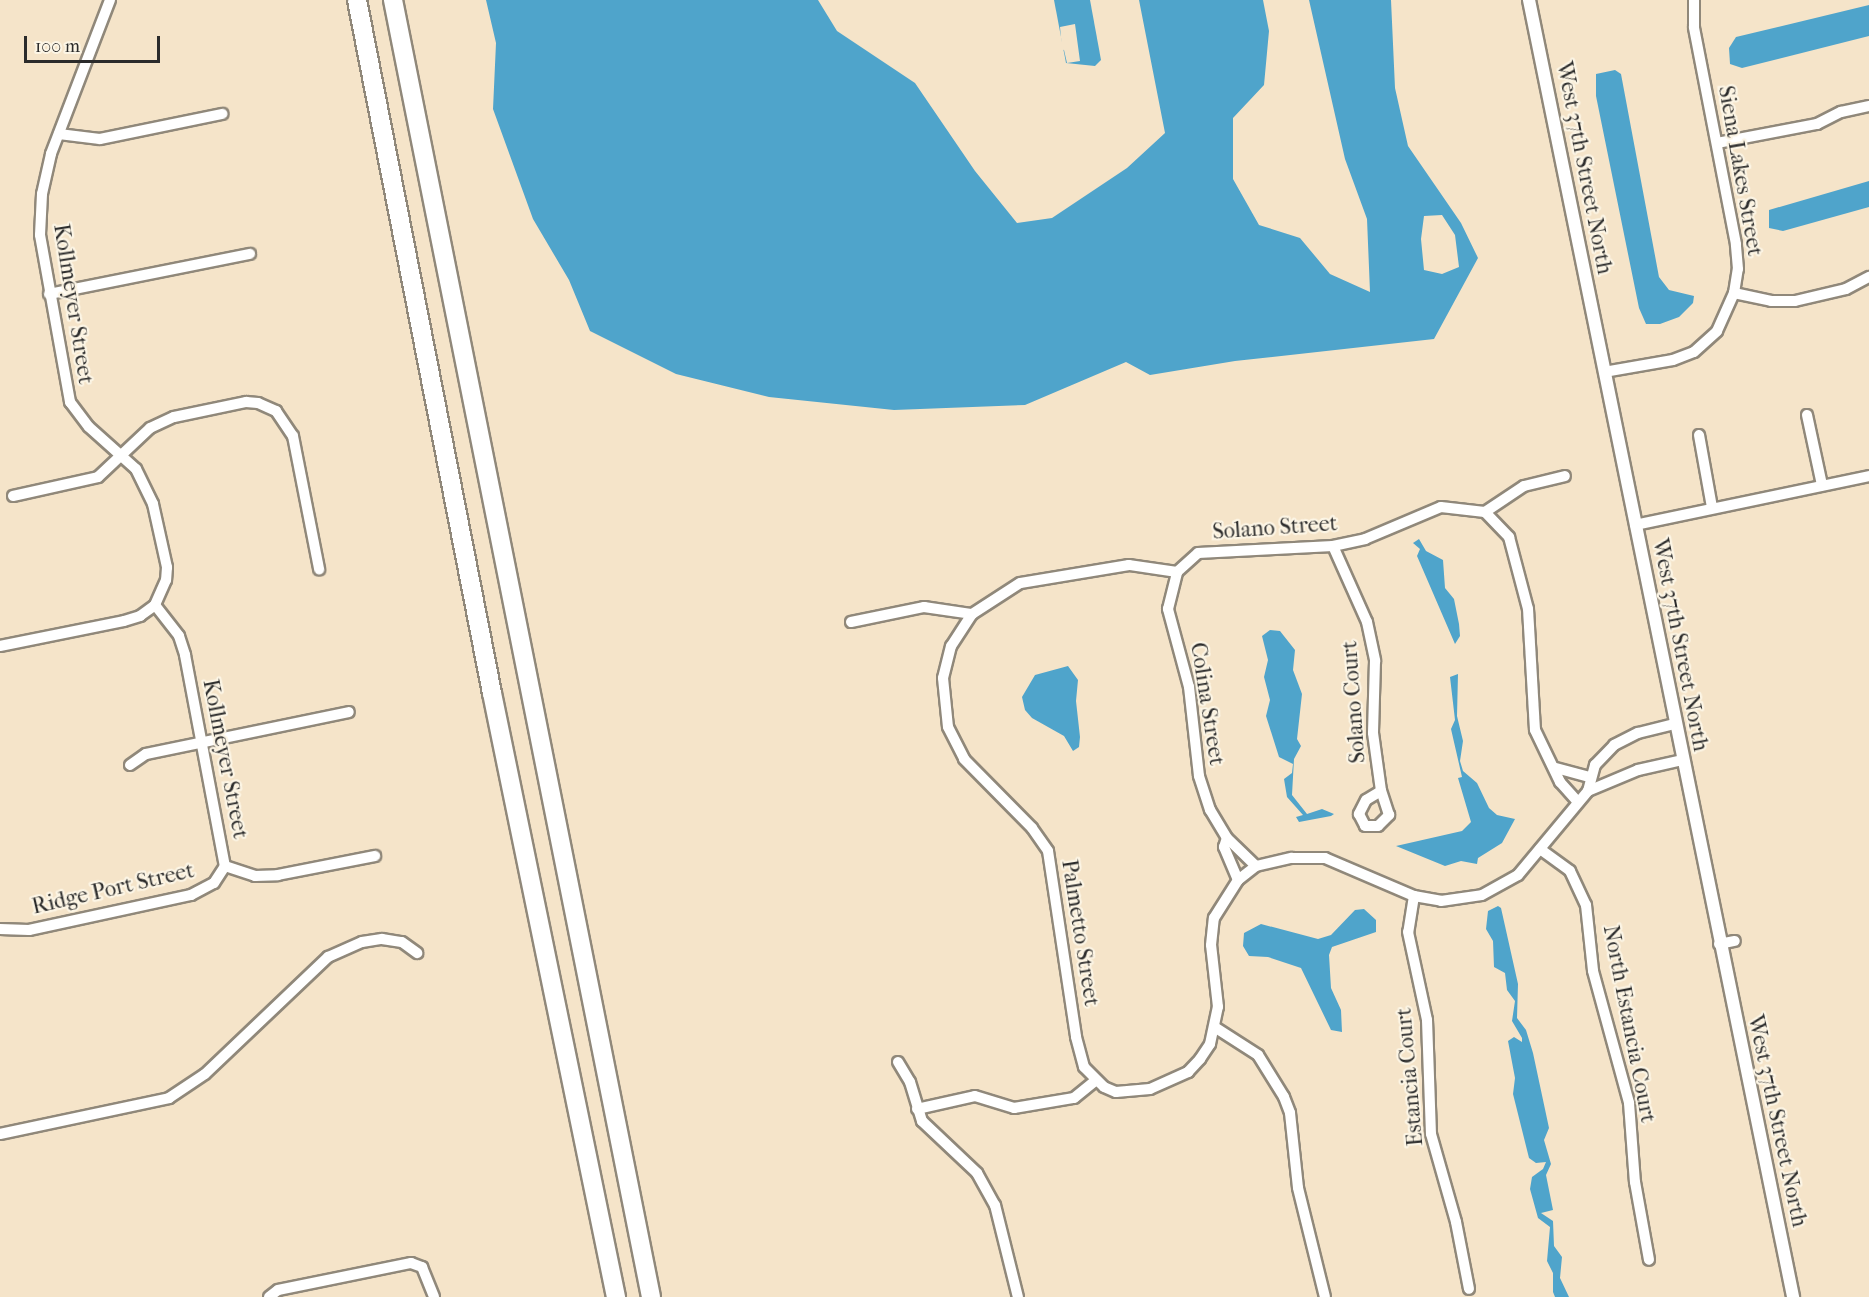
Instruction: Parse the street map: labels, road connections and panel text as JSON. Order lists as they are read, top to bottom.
{
  "streets": {
    "street": [
      "West 37th Street North",
      "Siena Lakes Street",
      "Kollmeyer Street",
      "Solano Street",
      "Solano Court",
      "Colina Street",
      "Ridge Port Street",
      "Palmetto Street",
      "North Estancia Court",
      "Estancia Court"
    ]
  },
  "crossings": [
    ["West 37th Street North", "Siena Lakes Street"],
    ["Kollmeyer Street", "Ridge Port Street"],
    ["Solano Street", "Solano Court"],
    ["Solano Street", "Colina Street"]
  ],
  "scale_bar": "100 m"
}
